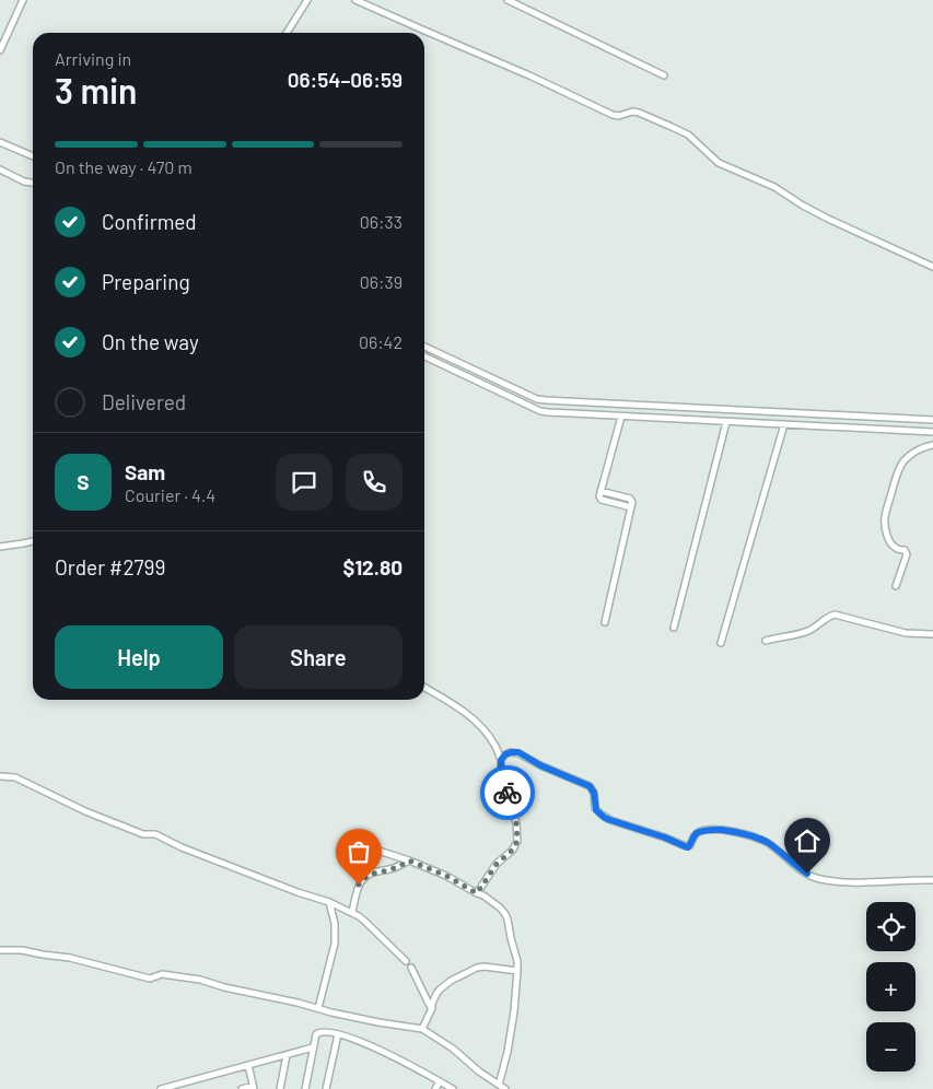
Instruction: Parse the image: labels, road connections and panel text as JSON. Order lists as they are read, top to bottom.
{
  "page": {
    "heading": ["3 min", "Arriving in", "06:54–06:59"],
    "panel": [
      "Sam",
      "Courier · 4.4",
      "Order #2799",
      "$12.80"
    ],
    "bar": "On the way · 470 m",
    "list": [
      ["Confirmed", "06:33"],
      ["Preparing", "06:39"],
      ["On the way", "06:42"],
      "Delivered"
    ],
    "round": "S",
    "buttons": ["Help", "Share"],
    "map_buttons": ["+", "−"]
  }
}
